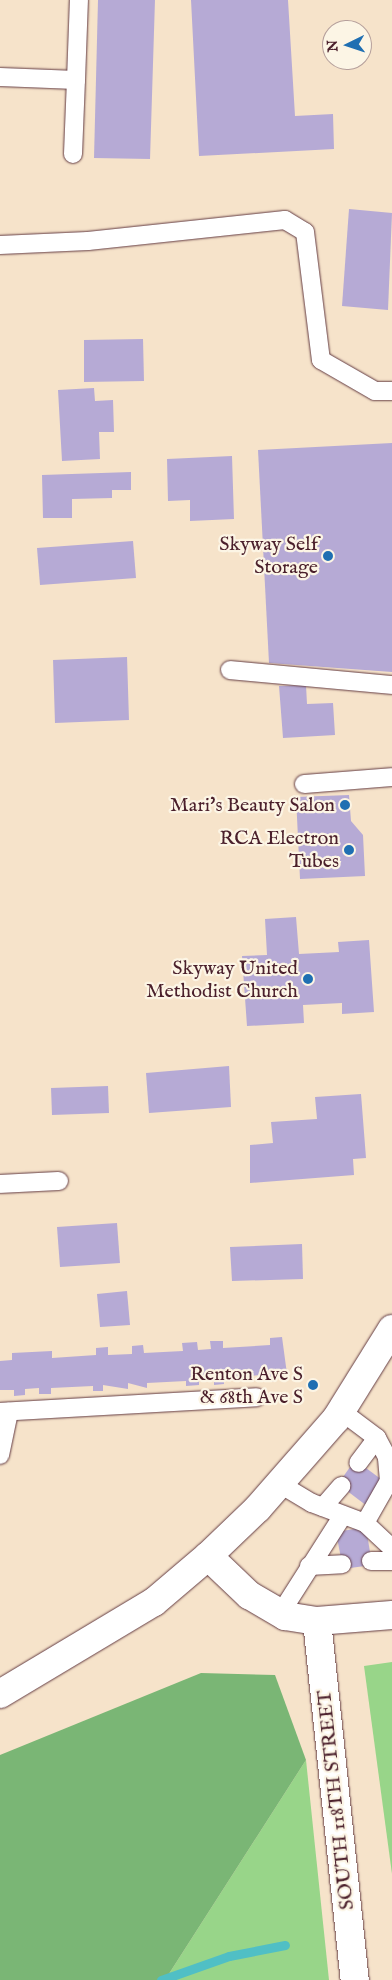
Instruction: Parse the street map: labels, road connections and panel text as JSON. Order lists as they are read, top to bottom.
{
  "streets": {
    "street": ["SOUTH 118TH STREET"]
  },
  "places": [
    "Skyway Self Storage",
    "Mari's Beauty Salon",
    "RCA Electron Tubes",
    "Skyway United Methodist Church",
    "Renton Ave S & 68th Ave S"
  ],
  "north": "left"
}
